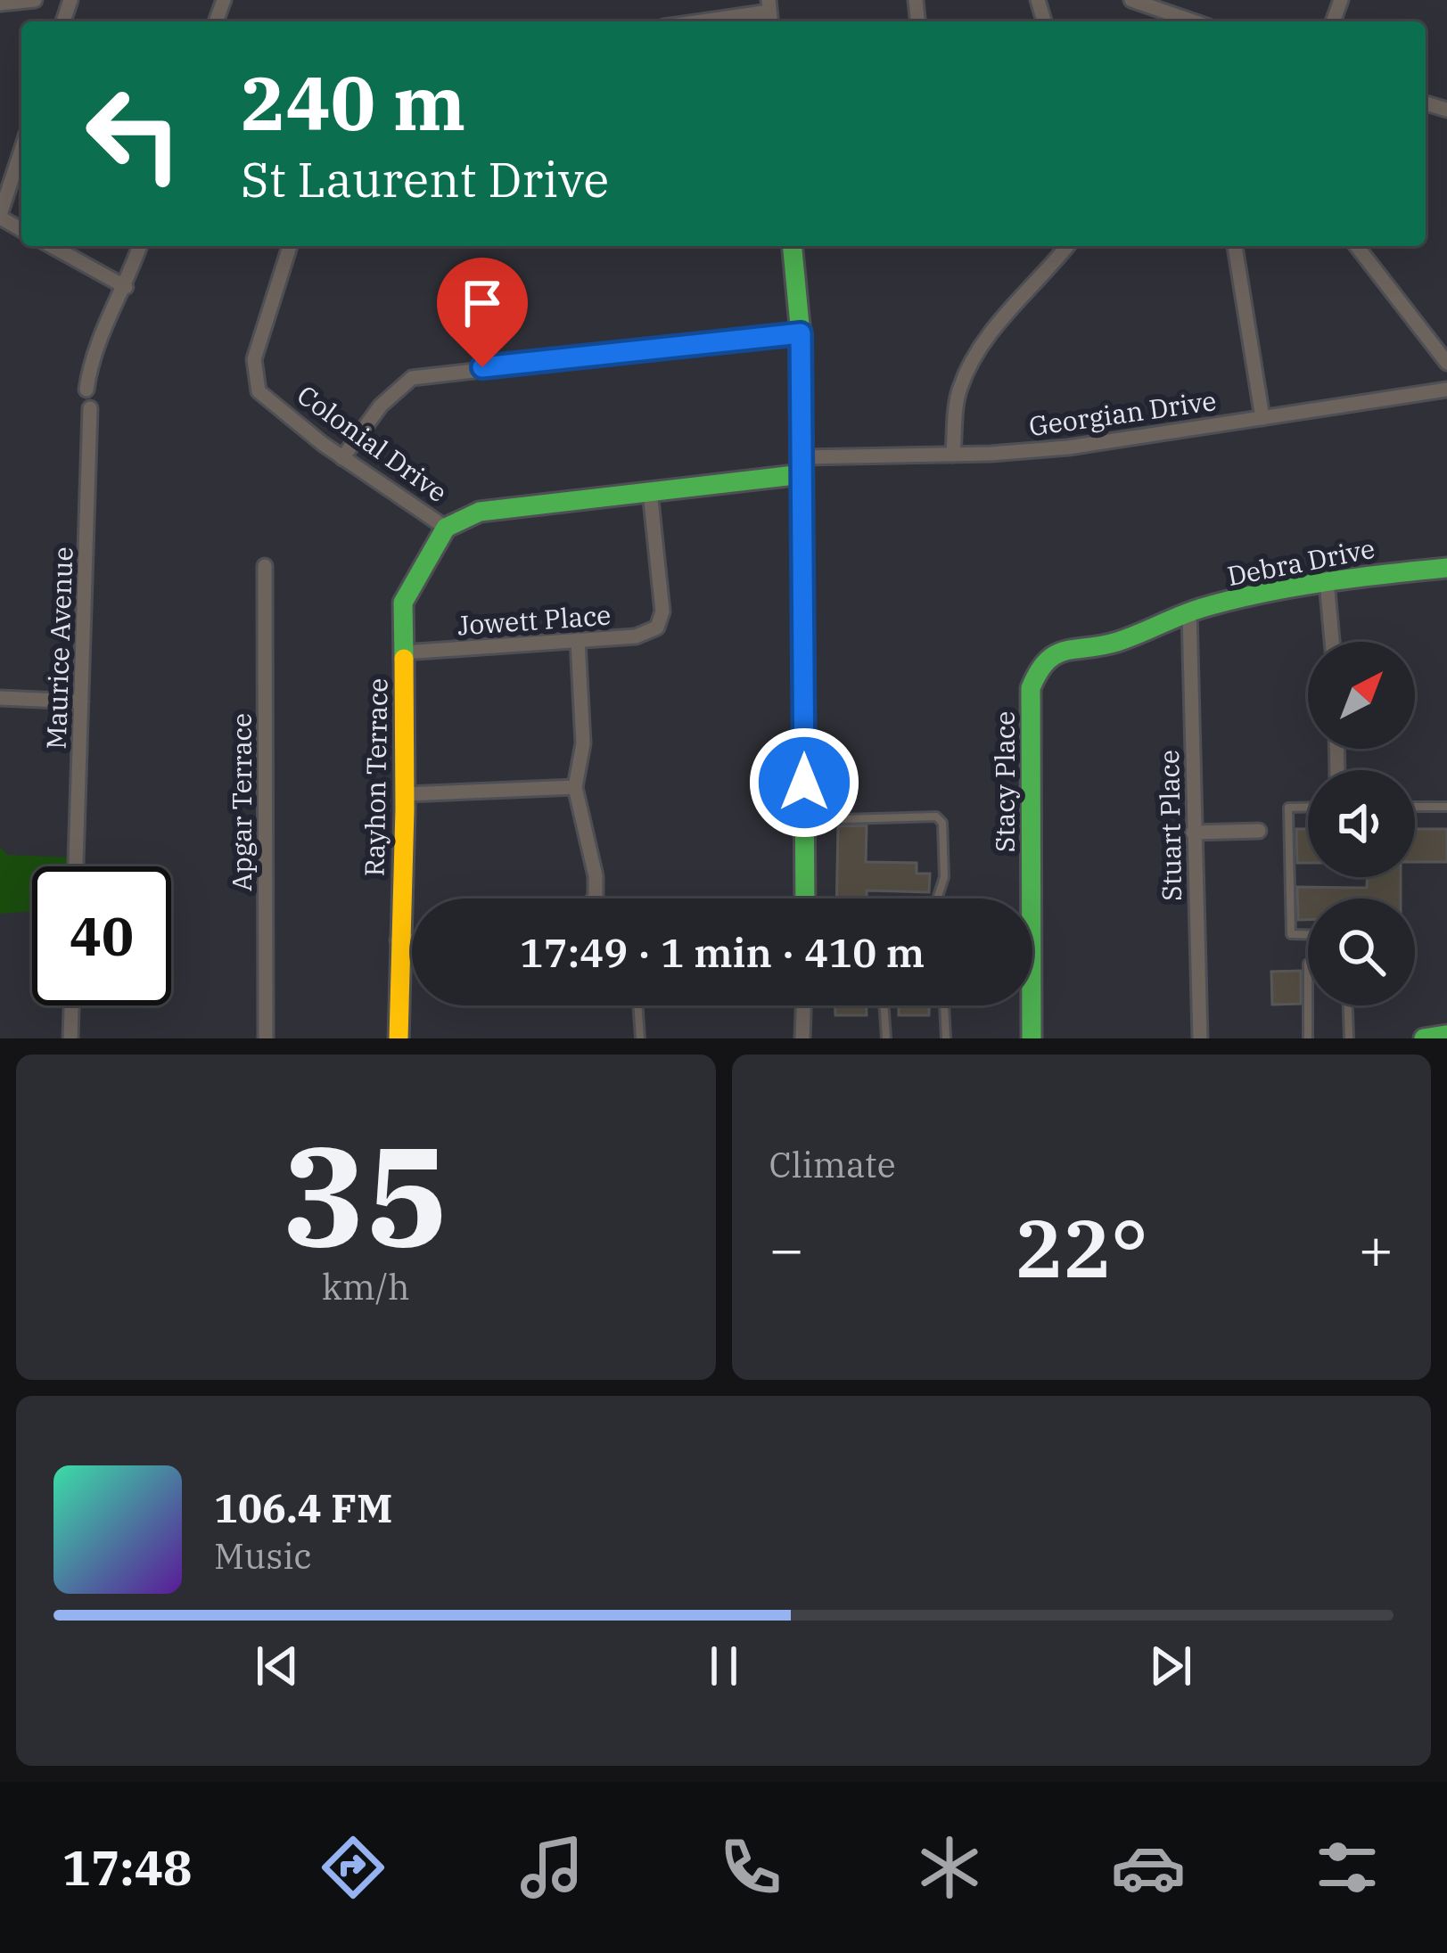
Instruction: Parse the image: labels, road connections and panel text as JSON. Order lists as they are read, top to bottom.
{
  "streets": {
    "street": [
      "Georgian Drive",
      "Colonial Drive",
      "Debra Drive",
      "Jowett Place",
      "Maurice Avenue",
      "Rayhon Terrace",
      "Stacy Place",
      "Apgar Terrace",
      "Stuart Place"
    ]
  },
  "crossings": [
    ["Georgian Drive", "Colonial Drive"],
    ["Colonial Drive", "Jowett Place"],
    ["Colonial Drive", "Rayhon Terrace"],
    ["Debra Drive", "Stacy Place"],
    ["Debra Drive", "Stuart Place"],
    ["Jowett Place", "Rayhon Terrace"]
  ],
  "north": "top right",
  "page": {
    "turn": ["240 m", "St Laurent Drive"],
    "limit": "40",
    "trip": "17:49 · 1 min · 410 m",
    "tile": [
      ["35", "km/h"],
      "Climate"
    ],
    "heat": ["−", "22°", "+"],
    "song": ["106.4 FM", "Music"],
    "tabs": "17:48"
  }
}
